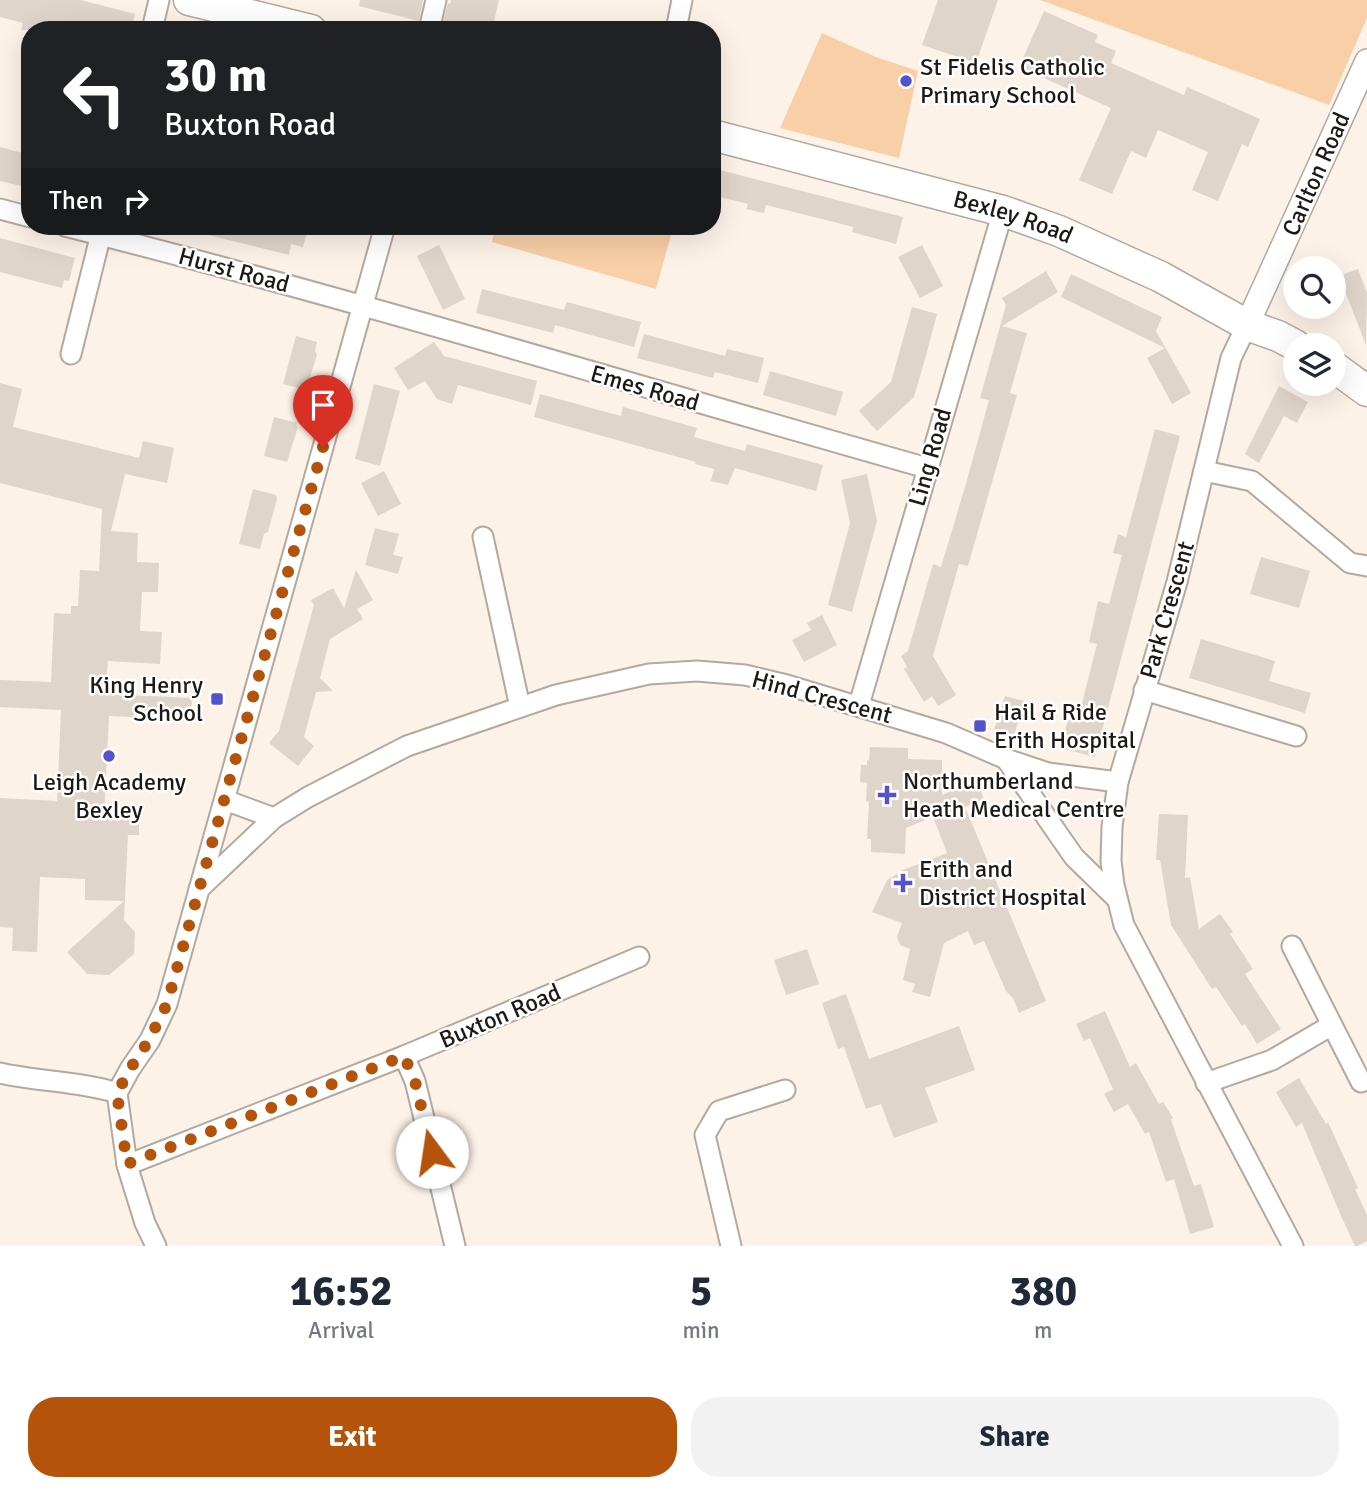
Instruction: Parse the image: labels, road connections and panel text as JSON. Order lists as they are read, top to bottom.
{
  "streets": {
    "main road": ["Bexley Road"],
    "street": [
      "Carlton Road",
      "Hurst Road",
      "Emes Road",
      "Ling Road",
      "Park Crescent",
      "Hind Crescent",
      "Buxton Road"
    ]
  },
  "crossings": [
    ["Carlton Road", "Bexley Road"],
    ["Carlton Road", "Park Crescent"],
    ["Bexley Road", "Ling Road"],
    ["Bexley Road", "Park Crescent"],
    ["Hurst Road", "Emes Road"],
    ["Emes Road", "Ling Road"],
    ["Ling Road", "Hind Crescent"],
    ["Park Crescent", "Hind Crescent"]
  ],
  "places": {
    "other": ["St Fidelis Catholic Primary School", "Leigh Academy Bexley"],
    "transit": ["King Henry School", "Hail & Ride Erith Hospital"],
    "health": ["Northumberland Heath Medical Centre", "Erith and District Hospital"]
  },
  "page": {
    "turn": ["30 m", "Buxton Road"],
    "then": "Then",
    "eta": [
      "16:52",
      "Arrival",
      "5",
      "min",
      "380",
      "m"
    ],
    "buttons": ["Exit", "Share"]
  }
}
